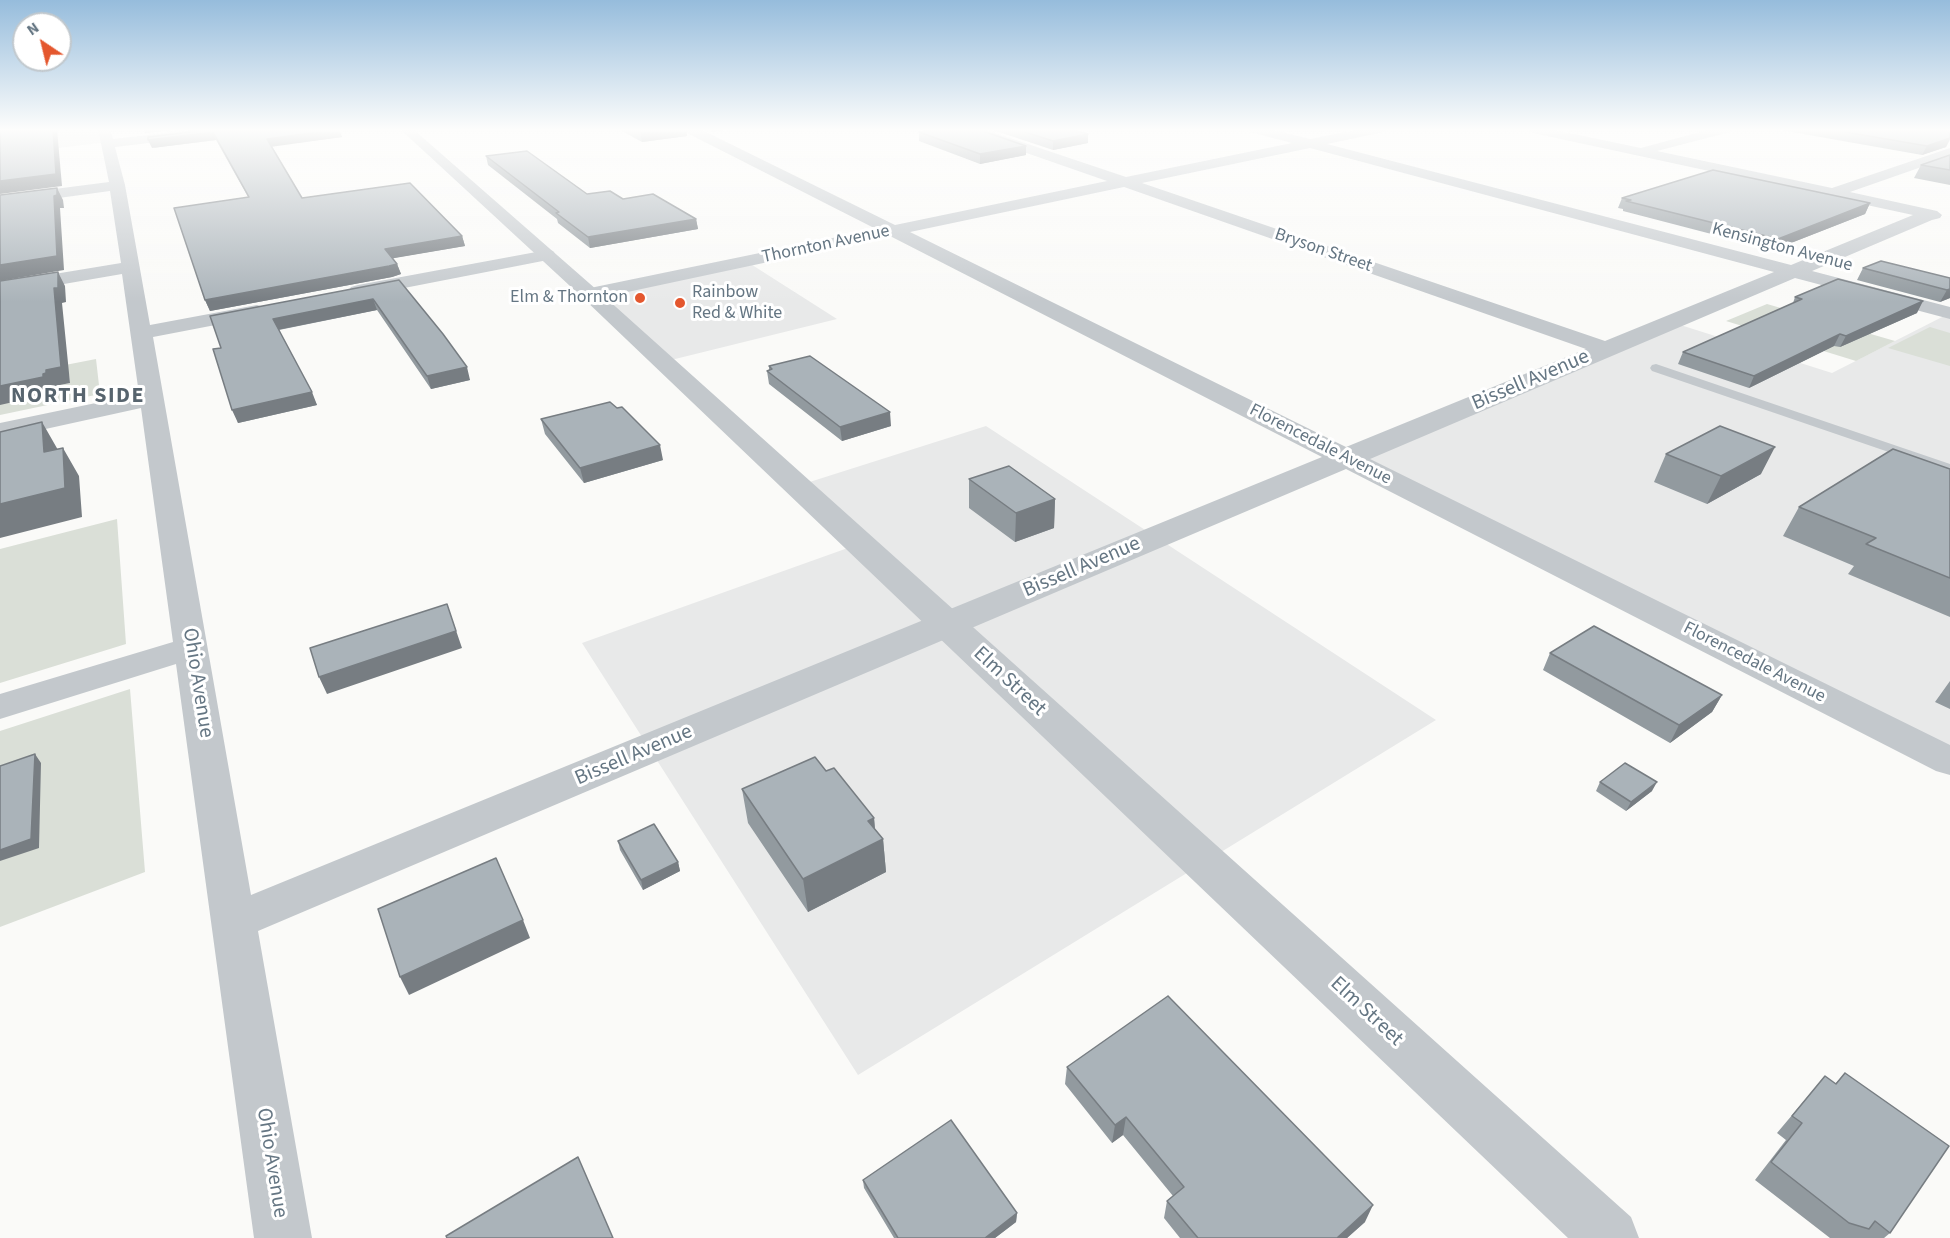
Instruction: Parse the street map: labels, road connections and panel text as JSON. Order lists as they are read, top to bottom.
{
  "streets": {
    "street": [
      "Thornton Avenue",
      "Kensington Avenue",
      "Bryson Street",
      "Bissell Avenue",
      "Florencedale Avenue",
      "Elm Street",
      "Ohio Avenue"
    ]
  },
  "crossings": [
    ["Thornton Avenue", "Florencedale Avenue"],
    ["Thornton Avenue", "Elm Street"],
    ["Kensington Avenue", "Bissell Avenue"],
    ["Bryson Street", "Bissell Avenue"],
    ["Bissell Avenue", "Florencedale Avenue"],
    ["Bissell Avenue", "Elm Street"],
    ["Bissell Avenue", "Ohio Avenue"]
  ],
  "districts": ["NORTH SIDE"],
  "places": ["Elm & Thornton", "Rainbow Red & White"],
  "north": "top left"
}
